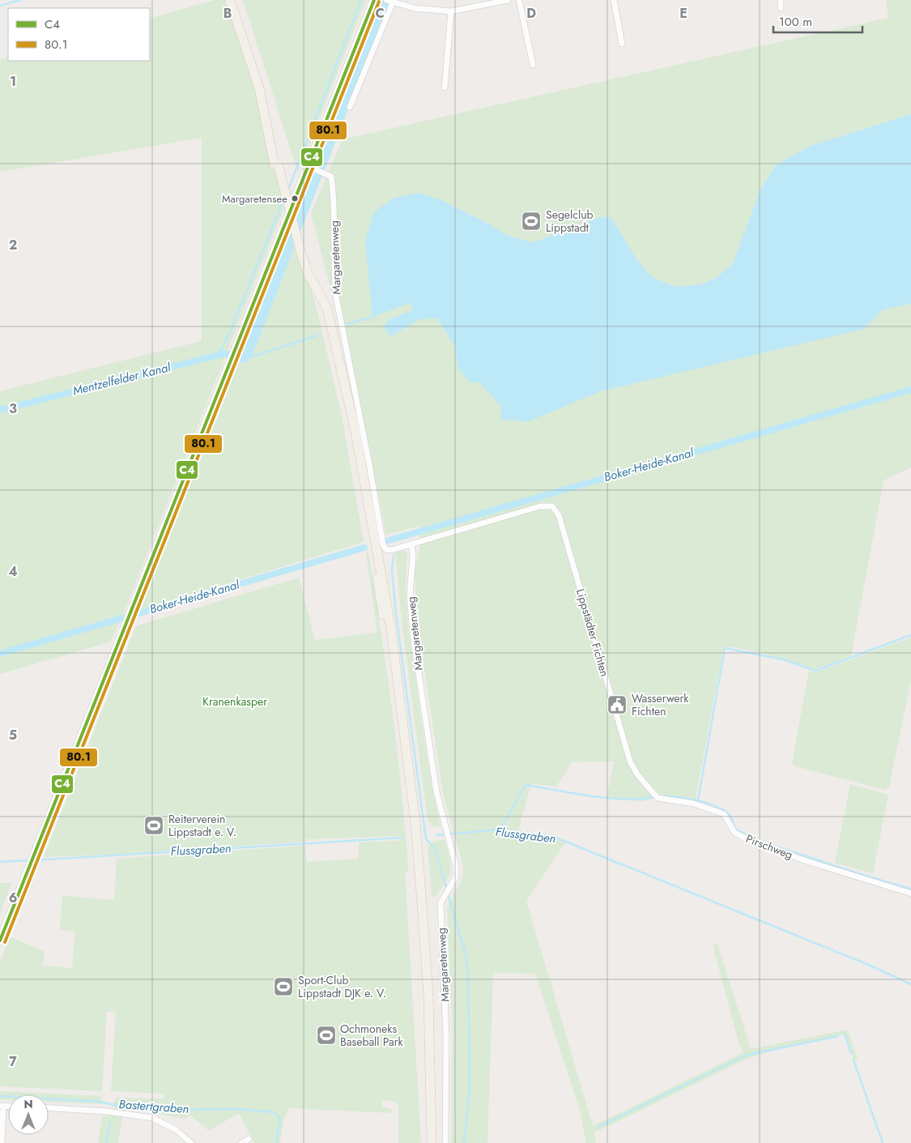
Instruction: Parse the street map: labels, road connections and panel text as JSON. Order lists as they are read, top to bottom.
{
  "streets": {
    "street": ["Margaretenweg", "Lippstädter Fichten", "Pirschweg"]
  },
  "crossings": [
    ["Margaretenweg", "Lippstädter Fichten"],
    ["Lippstädter Fichten", "Pirschweg"]
  ],
  "water": [
    "Mentzelfelder Kanal",
    "Boker-Heide-Kanal",
    "Flussgraben",
    "Bastertgraben"
  ],
  "parks": ["Kranenkasper"],
  "places": {
    "other": ["Margaretensee"],
    "sports": [
      "Segelclub Lippstadt",
      "Reiterverein Lippstadt e. V.",
      "Sport-Club Lippstadt DJK e. V.",
      "Ochmoneks Baseball Park"
    ],
    "public building": ["Wasserwerk Fichten"]
  },
  "lines": ["transit line C4", "transit line 80.1"],
  "legend": ["C4", "80.1"],
  "scale_bar": "100 m",
  "north": "top",
  "grid": {
    "columns": [
      "B",
      "C",
      "D",
      "E"
    ],
    "rows": [
      "1",
      "2",
      "3",
      "4",
      "5",
      "6",
      "7"
    ]
  }
}
